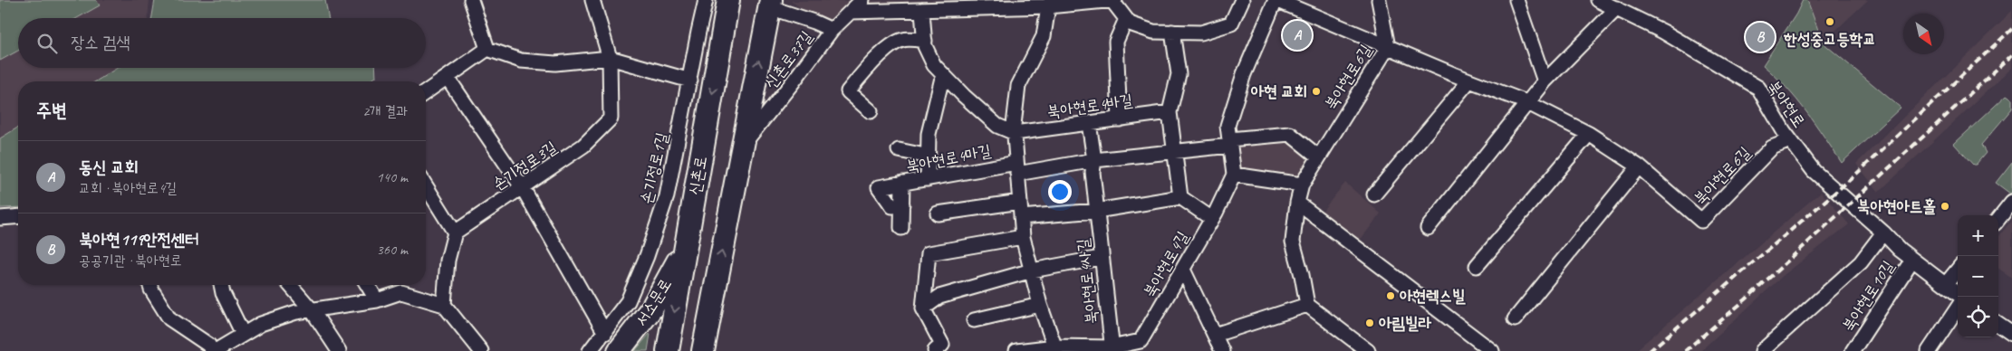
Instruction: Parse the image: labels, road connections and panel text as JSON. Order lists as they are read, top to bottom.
{
  "streets": {
    "main road": ["신촌로", "서소문로"],
    "street": [
      "신촌로37길",
      "북아현로6길",
      "북아현로",
      "북아현로4바길",
      "북아현로4마길",
      "손기정로3길",
      "손기정로1길",
      "북아현로4길",
      "북아현로4사길",
      "북아현로10길"
    ]
  },
  "crossings": [
    ["북아현로6길", "북아현로"],
    ["북아현로", "북아현로10길"],
    ["북아현로4바길", "북아현로4마길"],
    ["북아현로4바길", "북아현로4사길"],
    ["북아현로4마길", "북아현로4사길"],
    ["신촌로", "서소문로"],
    ["북아현로4길", "북아현로4사길"]
  ],
  "places": [
    "한성중고등학교",
    "아현 교회",
    "북아현아트홀",
    "아현렉스빌",
    "아림빌라"
  ],
  "north": "bottom right",
  "page": {
    "search": "장소 검색",
    "pins": ["A", "B"],
    "heading": ["주변", "2개 결과"],
    "list": [
      {
        "mark": "A",
        "name": "동신 교회",
        "note": "교회 · 북아현로4길",
        "value": "140 m"
      },
      {
        "mark": "B",
        "name": "북아현119안전센터",
        "note": "공공기관 · 북아현로",
        "value": "360 m"
      }
    ],
    "map_buttons": ["+", "−"]
  }
}
